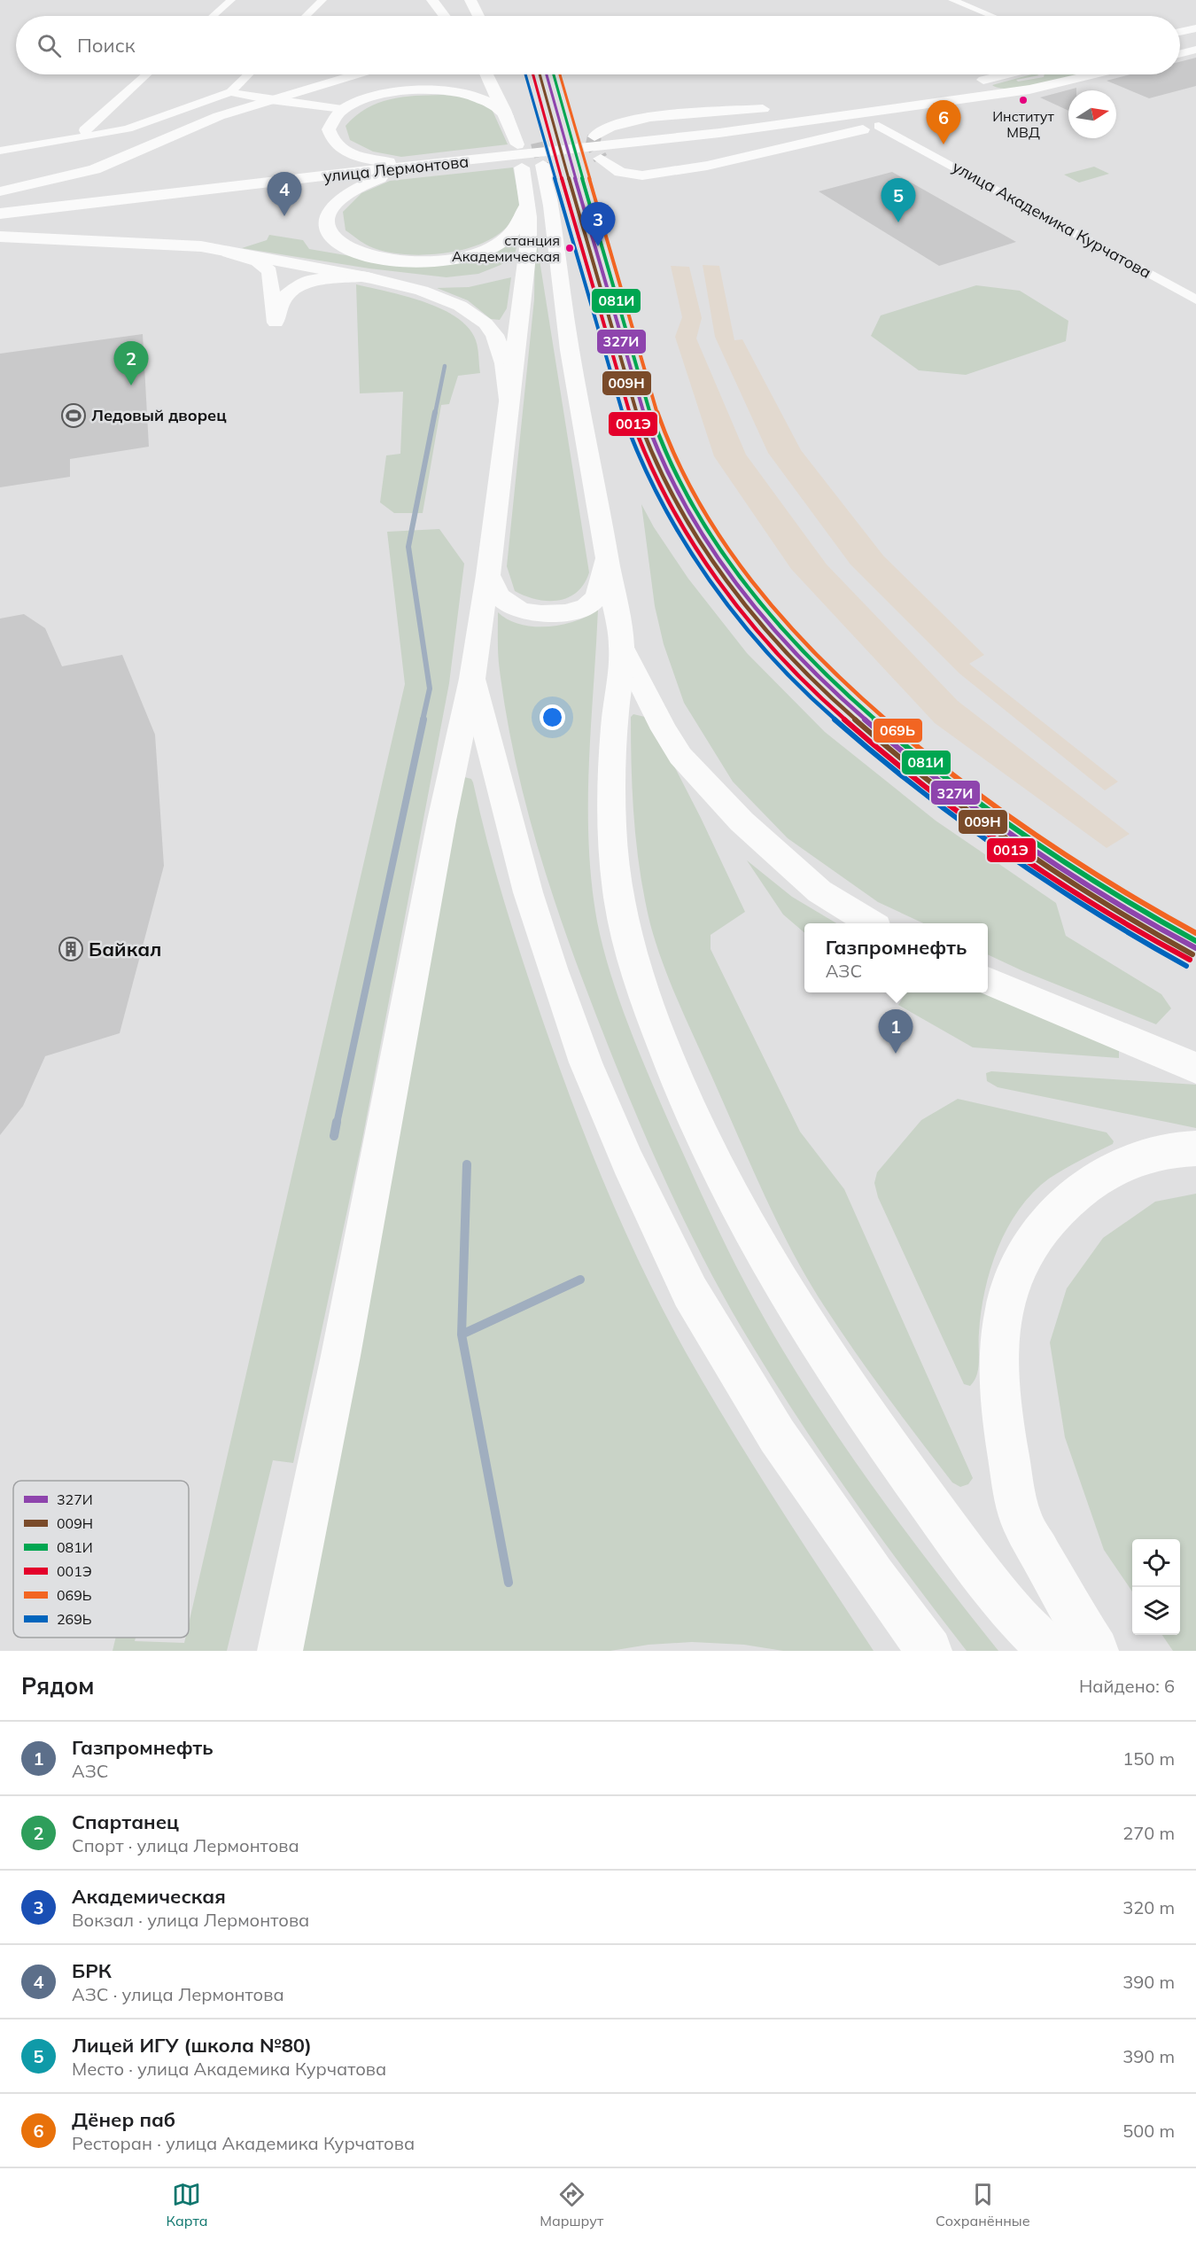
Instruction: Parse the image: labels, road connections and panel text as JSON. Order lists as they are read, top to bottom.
{
  "streets": {
    "main road": ["улица Лермонтова"],
    "street": ["улица Академика Курчатова"]
  },
  "places": {
    "other": ["Институт МВД", "станция Академическая"],
    "sports": ["Ледовый дворец"],
    "building": ["Байкал"]
  },
  "lines": [
    "transit line 327И",
    "transit line 009Н",
    "transit line 081И",
    "transit line 001Э",
    "transit line 069Ь",
    "transit line 269Ь"
  ],
  "legend": [
    "327И",
    "009Н",
    "081И",
    "001Э",
    "069Ь",
    "269Ь"
  ],
  "north": "right",
  "page": {
    "search": "Поиск",
    "pins": [
      "6",
      "4",
      "5",
      "3",
      "2",
      "1"
    ],
    "popup": ["Газпромнефть", "АЗС"],
    "heading": ["Рядом", "Найдено: 6"],
    "list": [
      {
        "mark": "1",
        "name": "Газпромнефть",
        "note": "АЗС",
        "value": "150 m"
      },
      {
        "mark": "2",
        "name": "Спартанец",
        "note": "Спорт · улица Лермонтова",
        "value": "270 m"
      },
      {
        "mark": "3",
        "name": "Академическая",
        "note": "Вокзал · улица Лермонтова",
        "value": "320 m"
      },
      {
        "mark": "4",
        "name": "БРК",
        "note": "АЗС · улица Лермонтова",
        "value": "390 m"
      },
      {
        "mark": "5",
        "name": "Лицей ИГУ (школа №80)",
        "note": "Место · улица Академика Курчатова",
        "value": "390 m"
      },
      {
        "mark": "6",
        "name": "Дёнер паб",
        "note": "Ресторан · улица Академика Курчатова",
        "value": "500 m"
      }
    ],
    "nav": ["Карта", "Маршрут", "Сохранённые"]
  }
}
